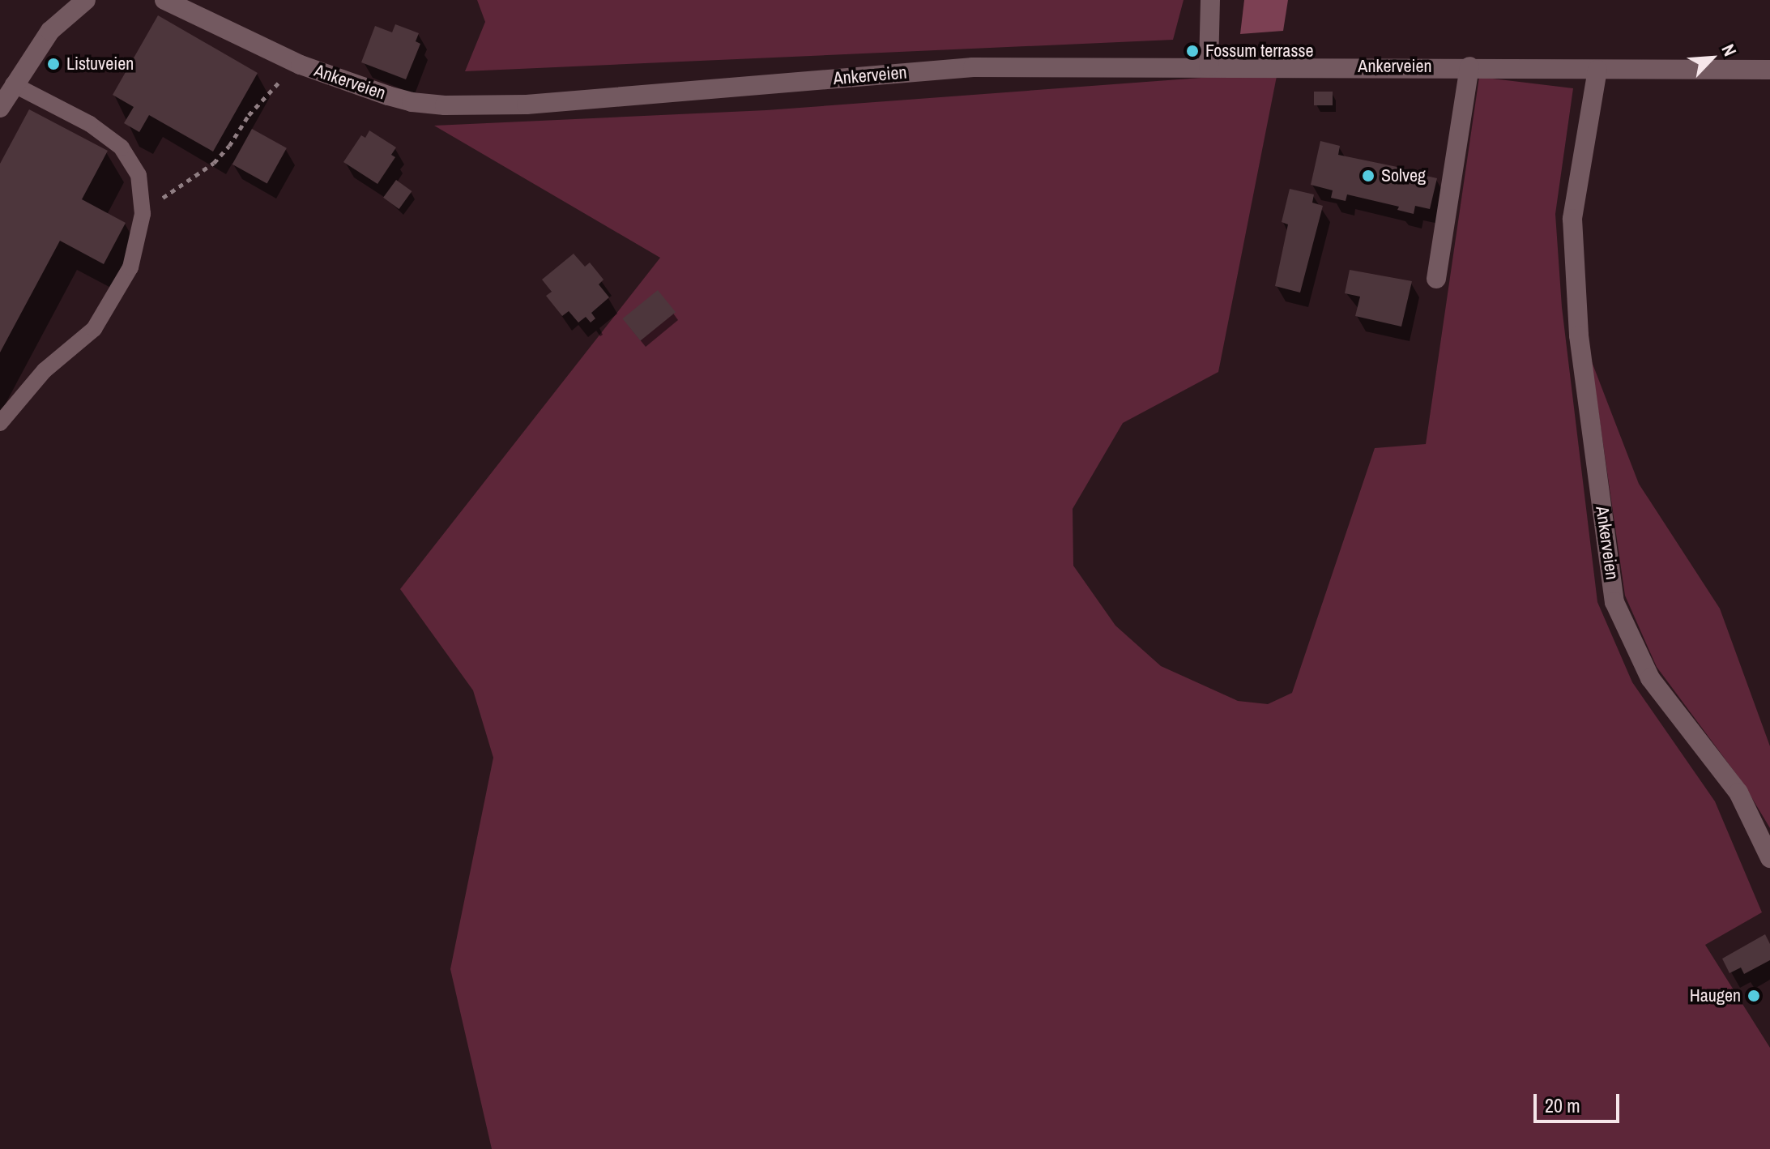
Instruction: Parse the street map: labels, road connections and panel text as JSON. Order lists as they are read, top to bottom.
{
  "streets": {
    "street": ["Ankerveien"]
  },
  "places": [
    "Fossum terrasse",
    "Listuveien",
    "Solveg",
    "Haugen"
  ],
  "scale_bar": "20 m",
  "north": "top right"
}
